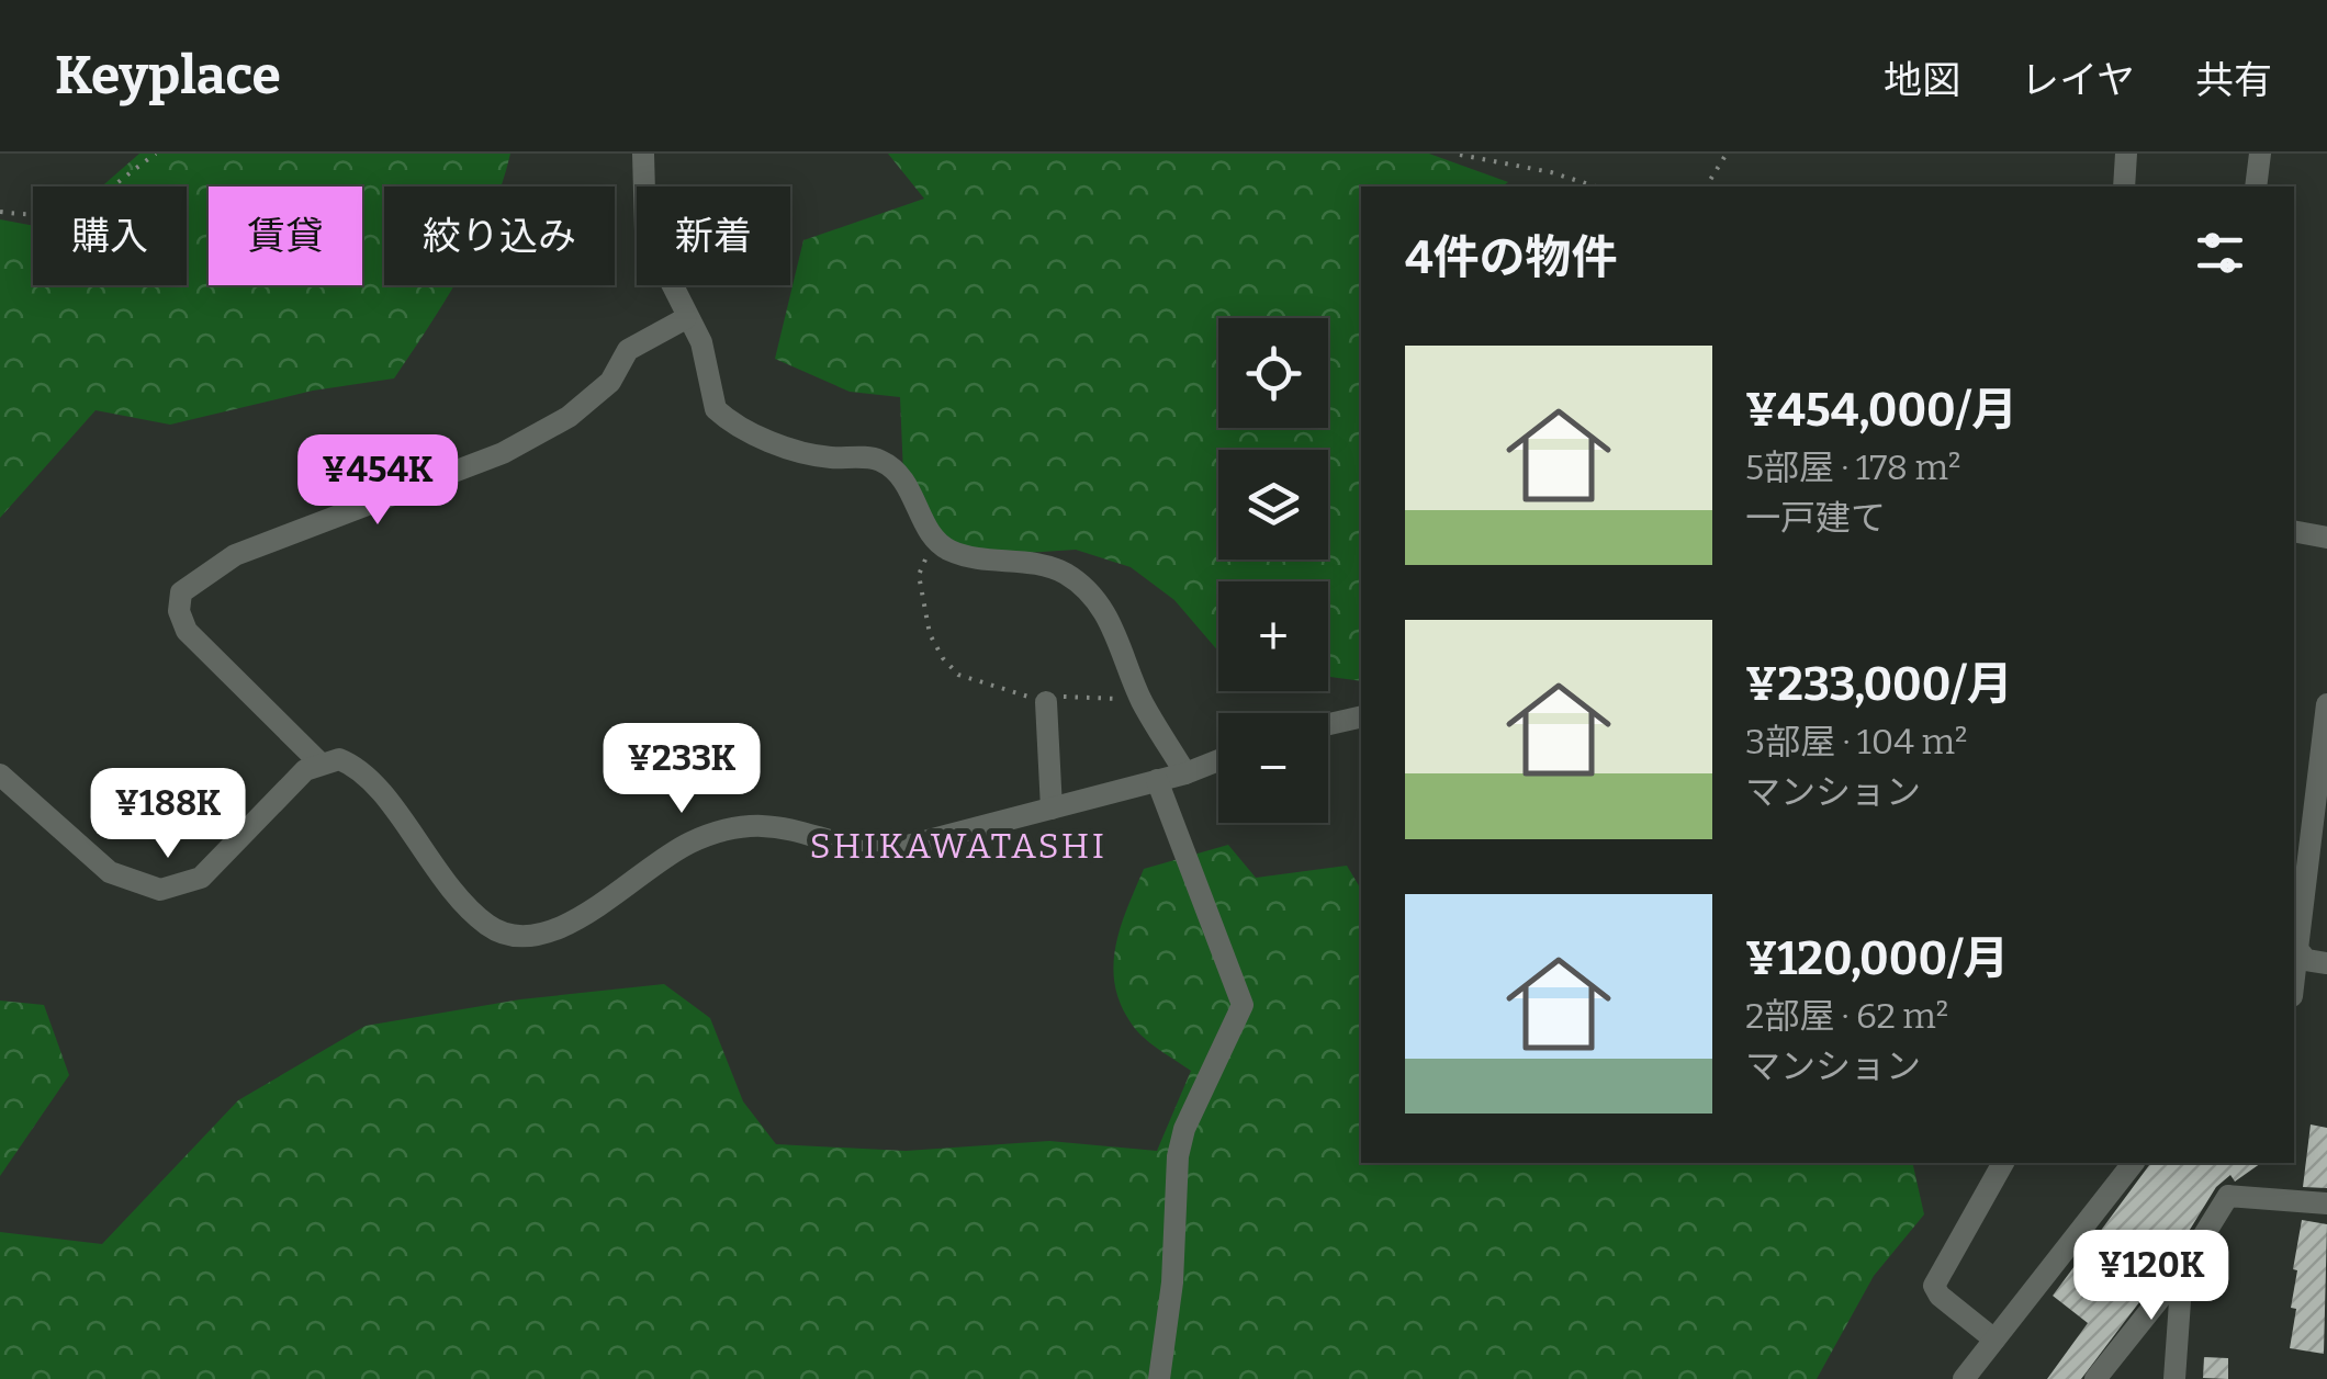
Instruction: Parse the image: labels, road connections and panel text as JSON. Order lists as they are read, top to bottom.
{
  "districts": ["SHIKAWATASHI"],
  "page": {
    "header": "Keyplace",
    "nav": ["地図", "レイヤ", "共有"],
    "chip": [
      "購入",
      "賃貸",
      "絞り込み",
      "新着"
    ],
    "heading": "4件の物件",
    "map_buttons": ["+", "−"],
    "list": [
      {
        "name": "¥454,000/月",
        "note": "5部屋 · 178 m² · 一戸建て"
      },
      {
        "name": "¥233,000/月",
        "note": "3部屋 · 104 m² · マンション"
      },
      {
        "name": "¥120,000/月",
        "note": "2部屋 · 62 m² · マンション"
      }
    ],
    "price": [
      "¥454K",
      "¥233K",
      "¥188K",
      "¥120K"
    ]
  }
}
